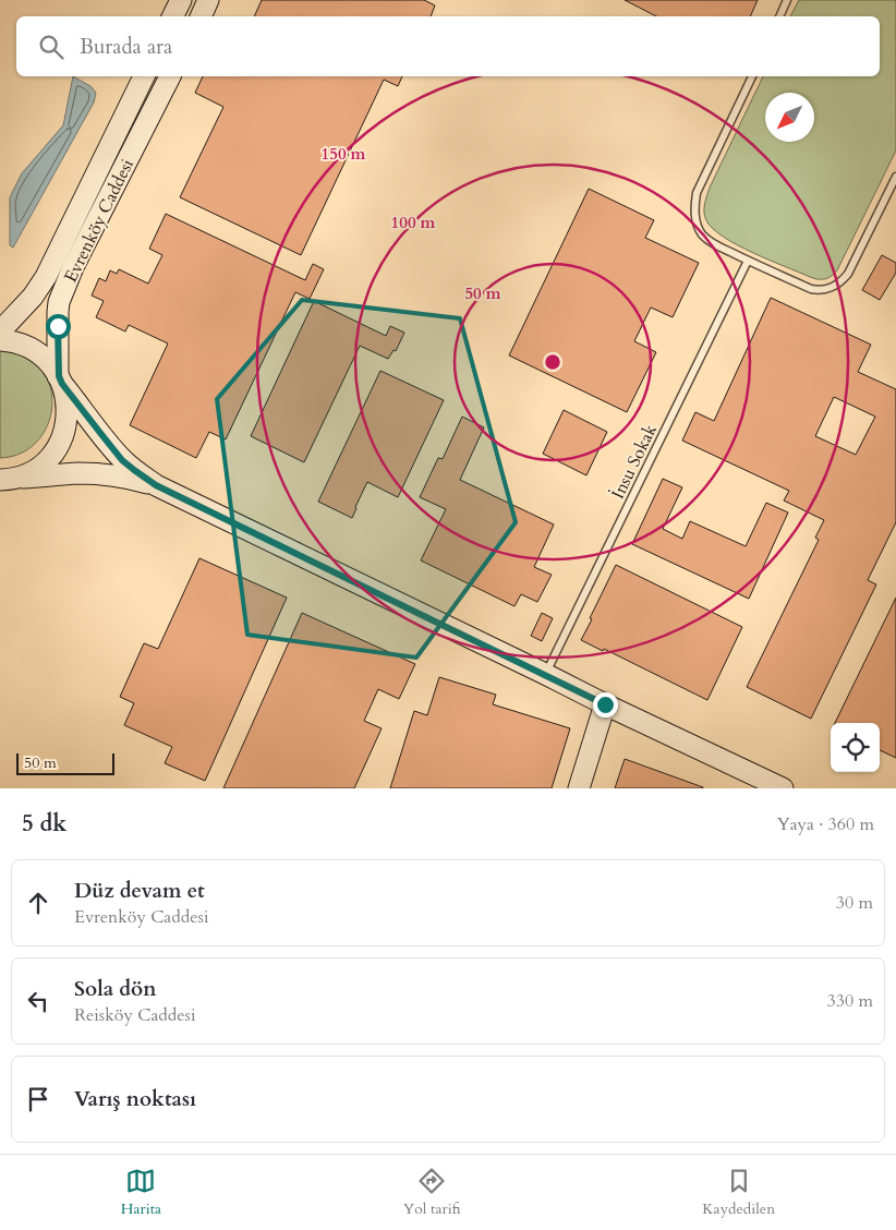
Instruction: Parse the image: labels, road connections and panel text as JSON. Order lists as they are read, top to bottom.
{
  "streets": {
    "street": ["Evrenköy Caddesi"],
    "lane": ["İnsu Sokak"]
  },
  "scale_bar": "50 m",
  "north": "bottom left",
  "page": {
    "search": "Burada ara",
    "scale": "50 m",
    "heading": ["5 dk", "Yaya · 360 m"],
    "list": [
      ["Düz devam et", "Evrenköy Caddesi", "30 m"],
      ["Sola dön", "Reisköy Caddesi", "330 m"],
      "Varış noktası"
    ],
    "nav": ["Harita", "Yol tarifi", "Kaydedilen"]
  },
  "rings": ["150 m", "100 m", "50 m"]
}
